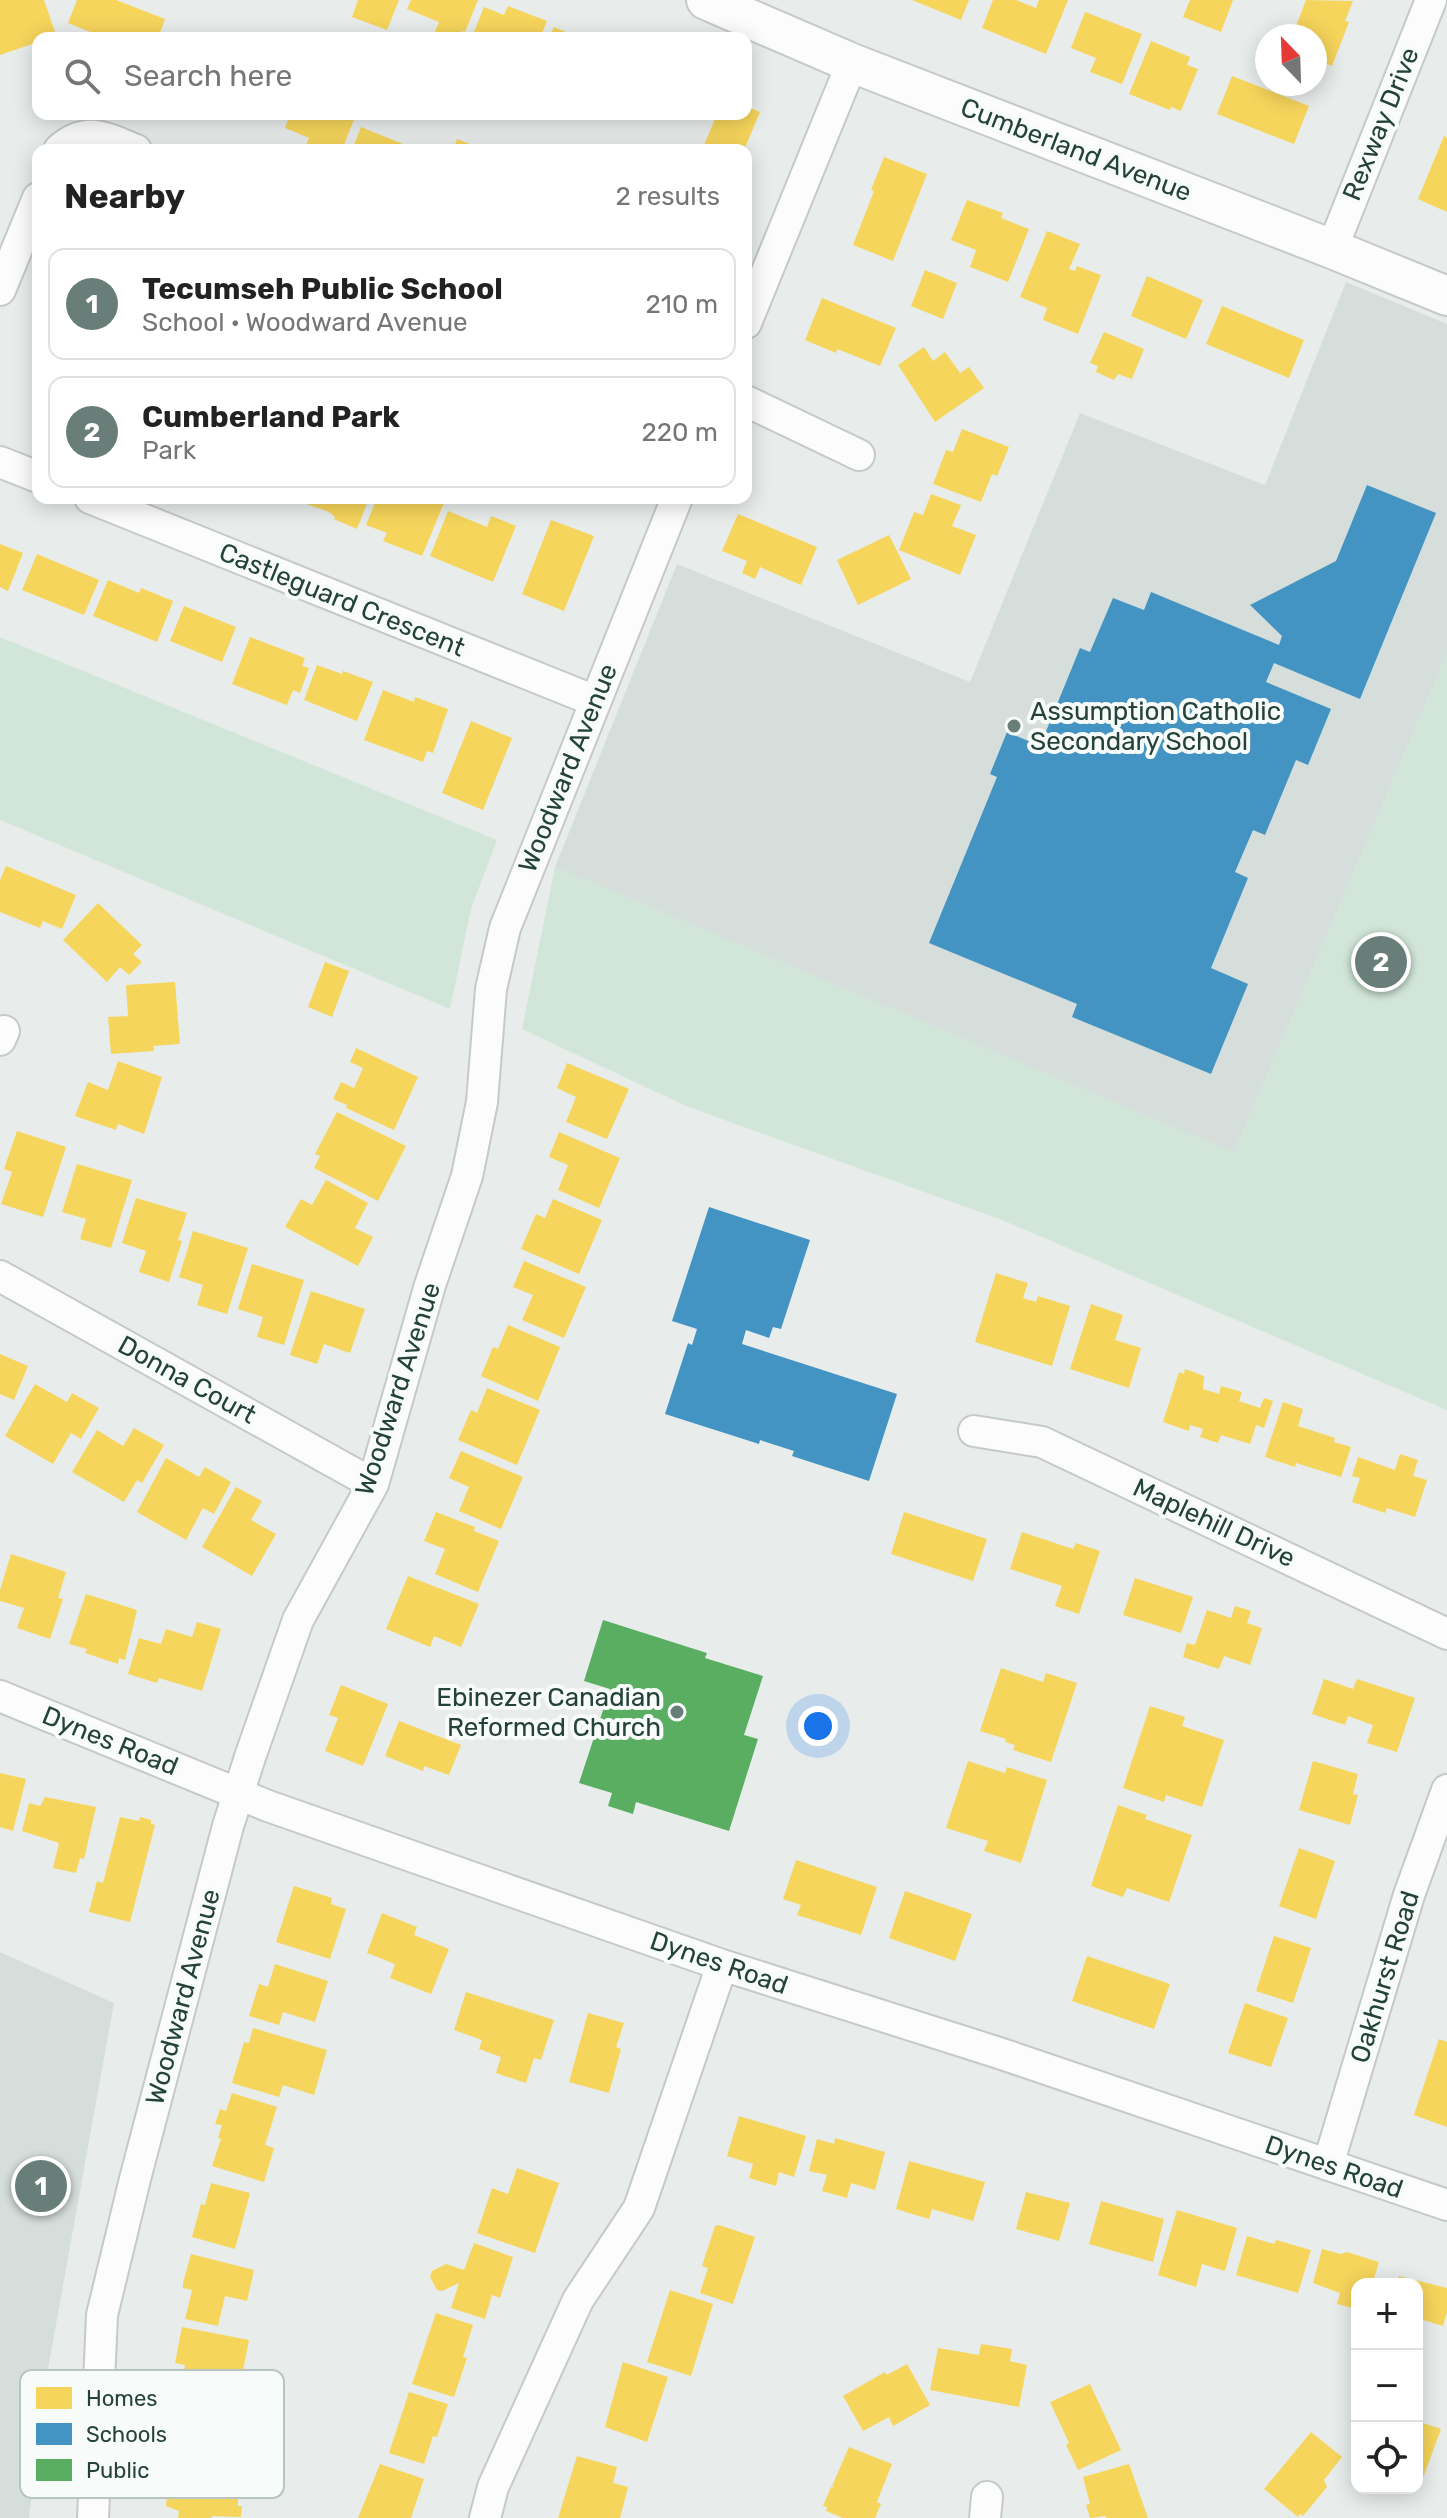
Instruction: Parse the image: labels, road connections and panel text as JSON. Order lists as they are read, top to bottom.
{
  "streets": {
    "street": [
      "Rexway Drive",
      "Cumberland Avenue",
      "Castleguard Crescent",
      "Woodward Avenue",
      "Donna Court",
      "Maplehill Drive",
      "Dynes Road",
      "Oakhurst Road"
    ]
  },
  "crossings": [
    ["Rexway Drive", "Cumberland Avenue"],
    ["Castleguard Crescent", "Woodward Avenue"],
    ["Woodward Avenue", "Donna Court"],
    ["Woodward Avenue", "Dynes Road"],
    ["Dynes Road", "Oakhurst Road"]
  ],
  "places": ["Assumption Catholic Secondary School", "Ebinezer Canadian Reformed Church"],
  "legend": ["Homes", "Schools", "Public"],
  "north": "top left",
  "page": {
    "search": "Search here",
    "heading": ["Nearby", "2 results"],
    "list": [
      {
        "mark": "1",
        "name": "Tecumseh Public School",
        "note": "School · Woodward Avenue",
        "value": "210 m"
      },
      {
        "mark": "2",
        "name": "Cumberland Park",
        "note": "Park",
        "value": "220 m"
      }
    ],
    "pins": ["2", "1"],
    "map_buttons": ["+", "−"]
  }
}
